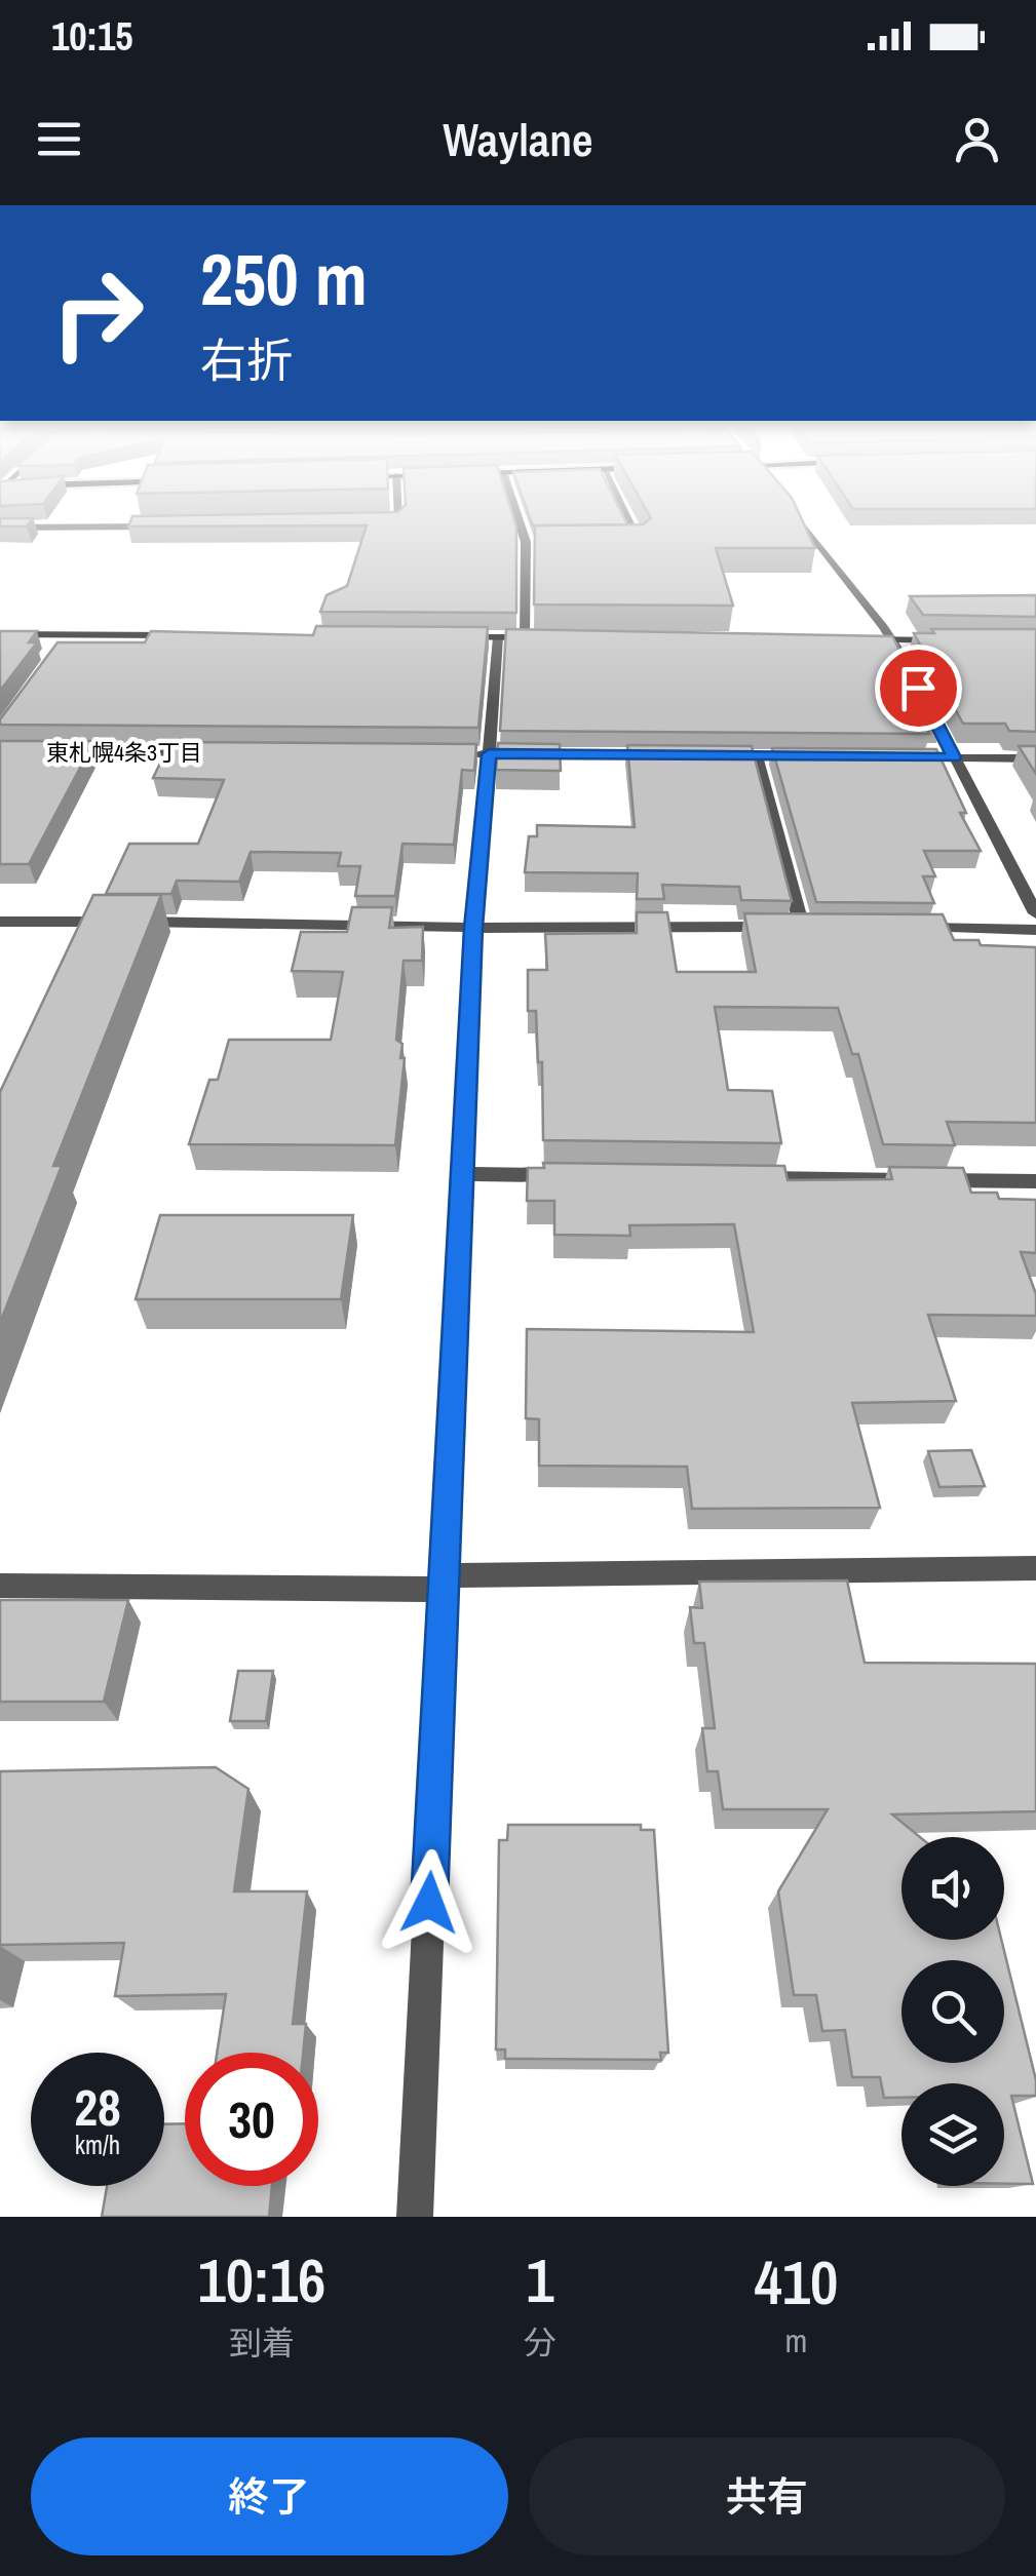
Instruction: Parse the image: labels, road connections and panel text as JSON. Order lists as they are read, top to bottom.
{
  "districts": ["東札幌4条3丁目"],
  "page": {
    "status": "10:15",
    "header": "Waylane",
    "turn": ["250 m", "右折"],
    "speed": "28 km/h",
    "limit": "30",
    "eta": [
      "10:16",
      "到着",
      "1",
      "分",
      "410",
      "m"
    ],
    "buttons": ["終了", "共有"]
  }
}
